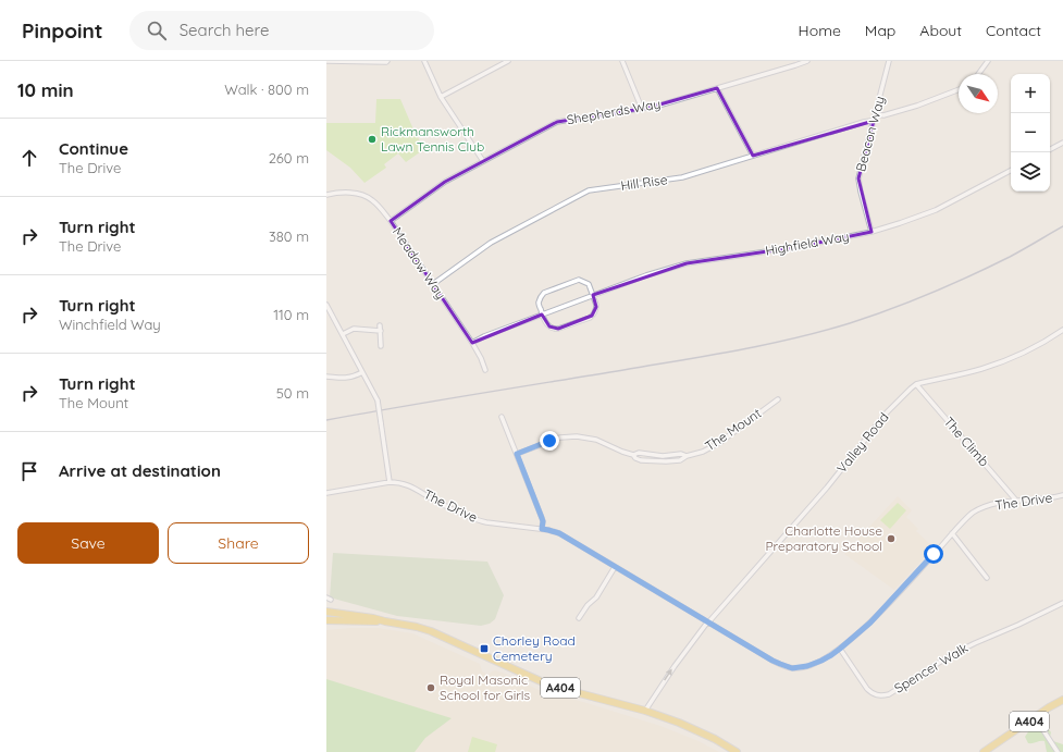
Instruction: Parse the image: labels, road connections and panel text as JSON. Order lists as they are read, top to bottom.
{
  "streets": {
    "main road": ["A404"],
    "street": [
      "Shepherds Way",
      "Beacon Way",
      "Hill Rise",
      "Highfield Way",
      "Meadow Way",
      "The Mount",
      "The Climb",
      "Valley Road",
      "The Drive",
      "Spencer Walk"
    ]
  },
  "crossings": [
    ["Shepherds Way", "Meadow Way"],
    ["Beacon Way", "Hill Rise"],
    ["Beacon Way", "Highfield Way"],
    ["Hill Rise", "Meadow Way"],
    ["Highfield Way", "Meadow Way"],
    ["The Climb", "Valley Road"],
    ["The Climb", "The Drive"],
    ["Valley Road", "The Drive"],
    ["Valley Road", "A404"],
    ["The Drive", "Spencer Walk"]
  ],
  "places": {
    "other": ["Rickmansworth Lawn Tennis Club", "Charlotte House Preparatory School", "Royal Masonic School for Girls"],
    "transit": ["Chorley Road Cemetery"]
  },
  "north": "bottom right",
  "page": {
    "header": "Pinpoint",
    "search": "Search here",
    "nav": [
      "Home",
      "Map",
      "About",
      "Contact"
    ],
    "heading": ["10 min", "Walk · 800 m"],
    "map_buttons": ["+", "−"],
    "list": [
      ["Continue", "The Drive", "260 m"],
      ["Turn right", "The Drive", "380 m"],
      ["Turn right", "Winchfield Way", "110 m"],
      ["Turn right", "The Mount", "50 m"],
      "Arrive at destination"
    ],
    "buttons": ["Save", "Share"]
  }
}
